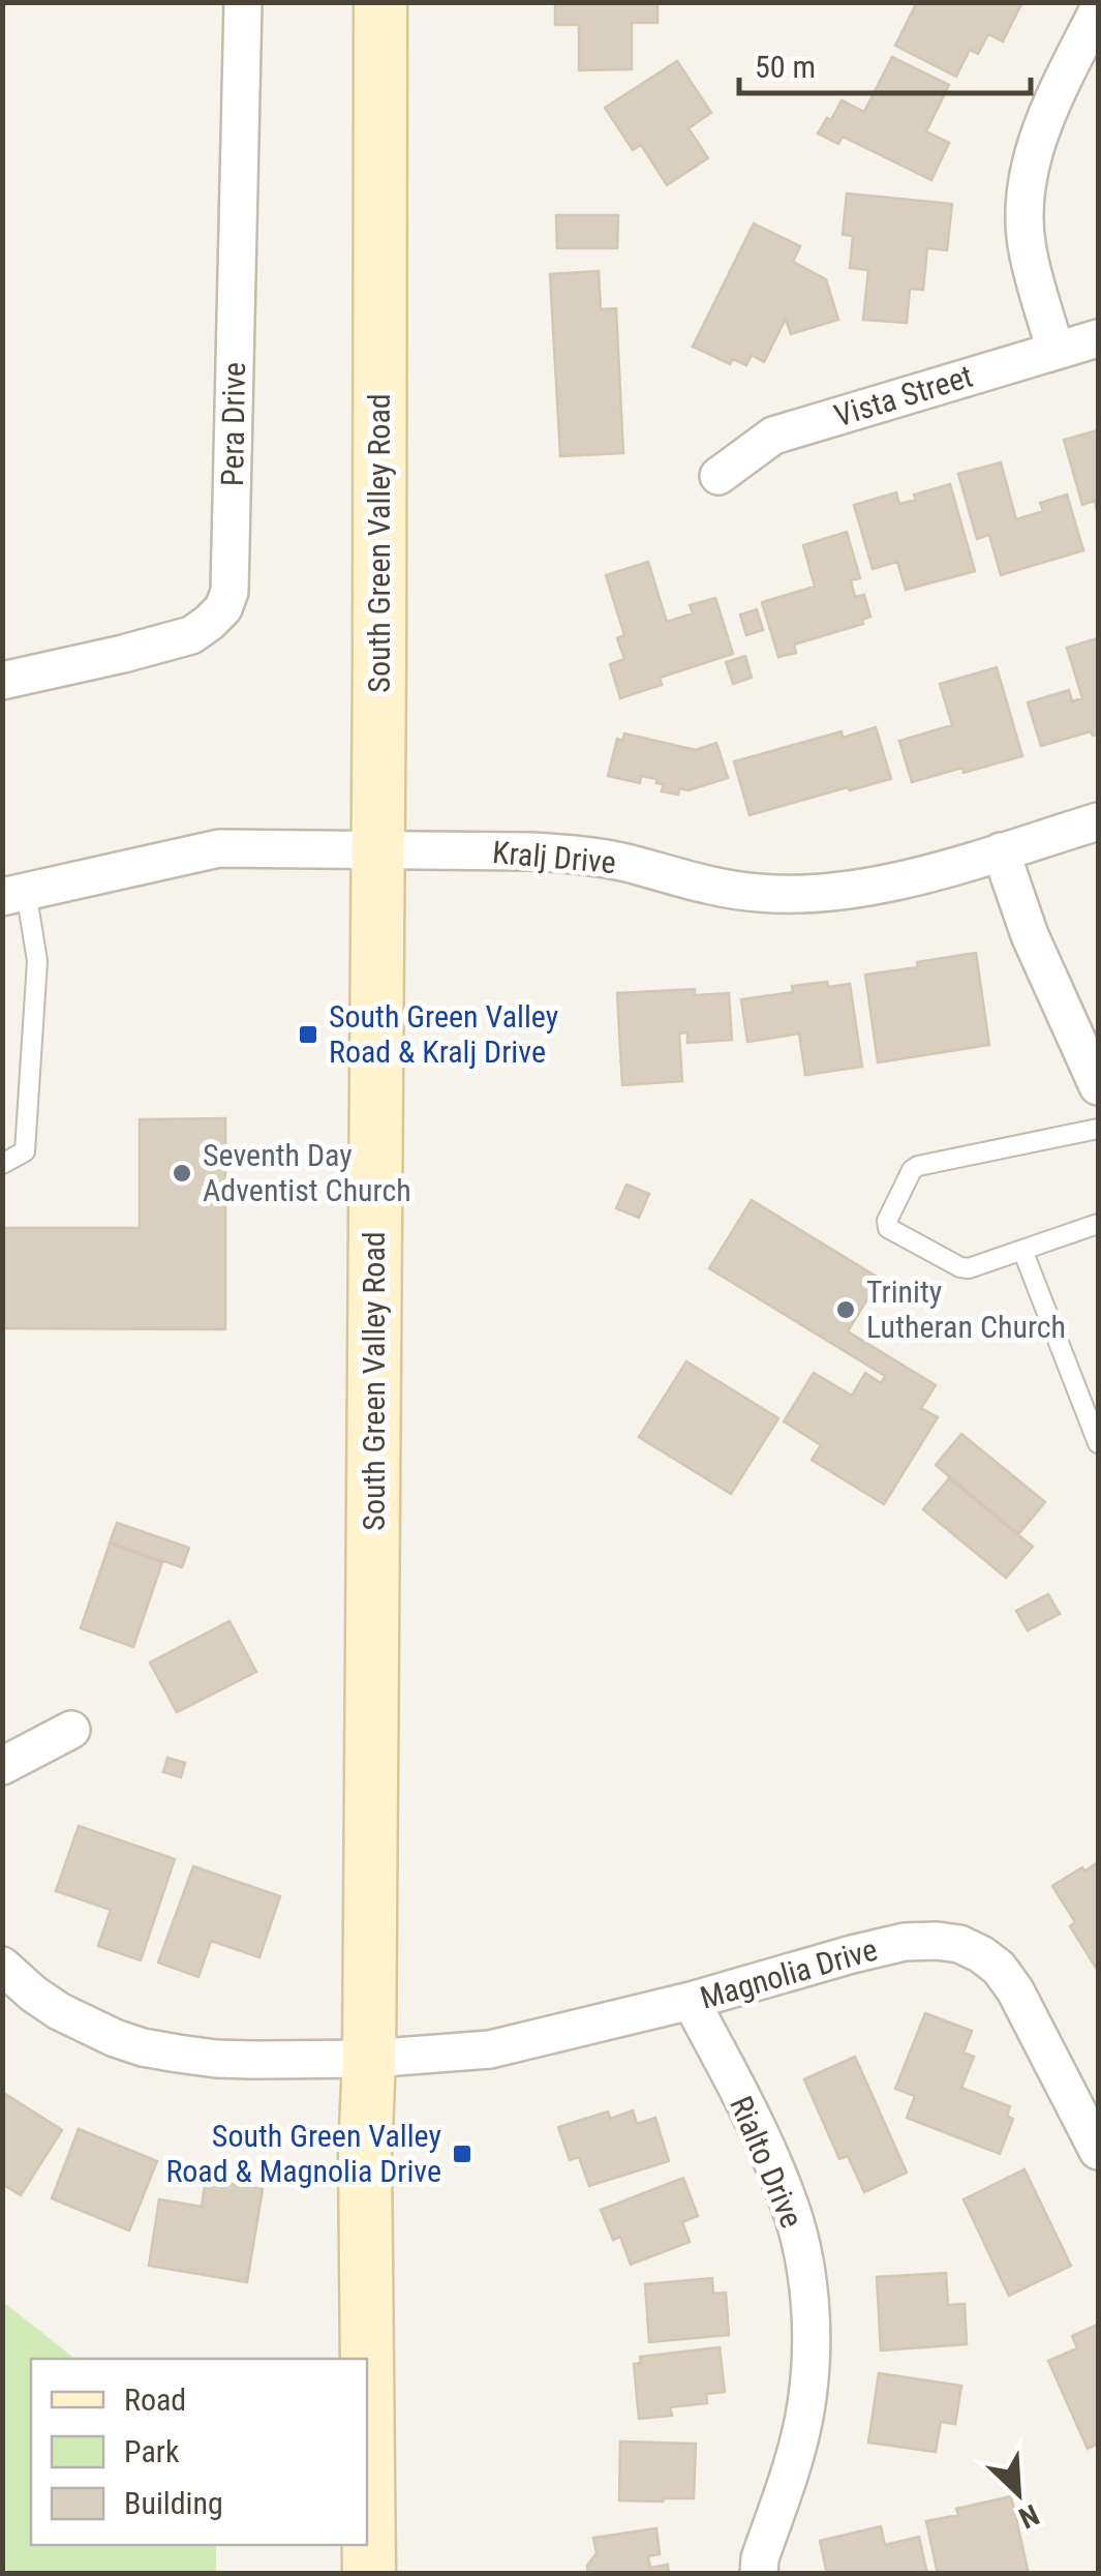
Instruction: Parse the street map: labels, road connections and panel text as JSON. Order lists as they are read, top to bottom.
{
  "streets": {
    "main road": ["South Green Valley Road"],
    "street": [
      "Vista Street",
      "Pera Drive",
      "Kralj Drive",
      "Magnolia Drive",
      "Rialto Drive"
    ]
  },
  "crossings": [
    ["South Green Valley Road", "Kralj Drive"],
    ["South Green Valley Road", "Magnolia Drive"],
    ["Magnolia Drive", "Rialto Drive"]
  ],
  "places": {
    "transit": ["South Green Valley Road & Kralj Drive", "South Green Valley Road & Magnolia Drive"],
    "other": ["Seventh Day Adventist Church", "Trinity Lutheran Church"]
  },
  "legend": ["Road", "Park", "Building"],
  "scale_bar": "50 m",
  "north": "bottom right"
}
